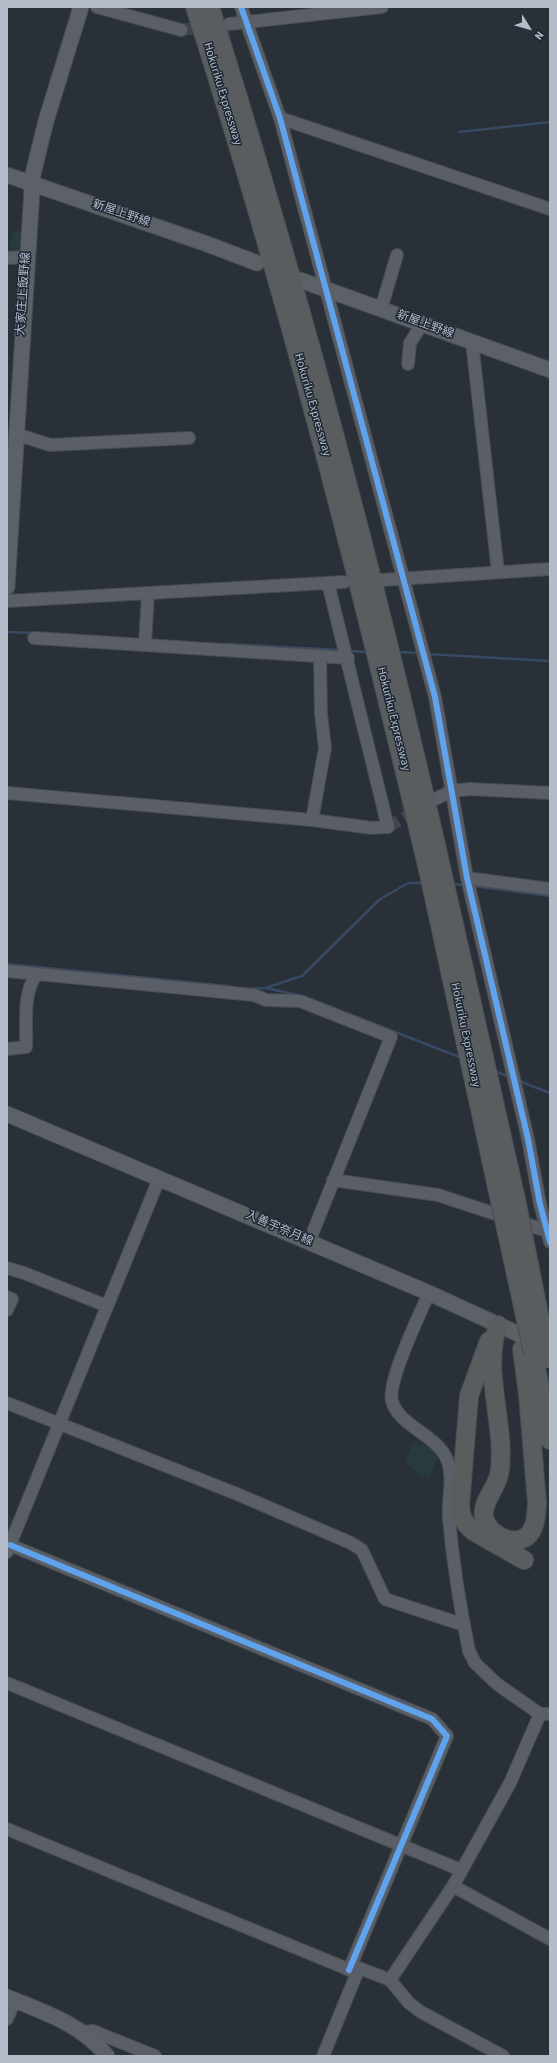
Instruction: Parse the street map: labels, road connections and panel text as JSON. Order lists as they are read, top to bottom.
{
  "streets": {
    "highway": ["Hokuriku Expressway"],
    "main road": ["新屋上野線", "大家庄上飯野線", "入善宇奈月線"]
  },
  "crossings": [
    ["Hokuriku Expressway", "入善宇奈月線"],
    ["新屋上野線", "大家庄上飯野線"]
  ],
  "north": "bottom right"
}
